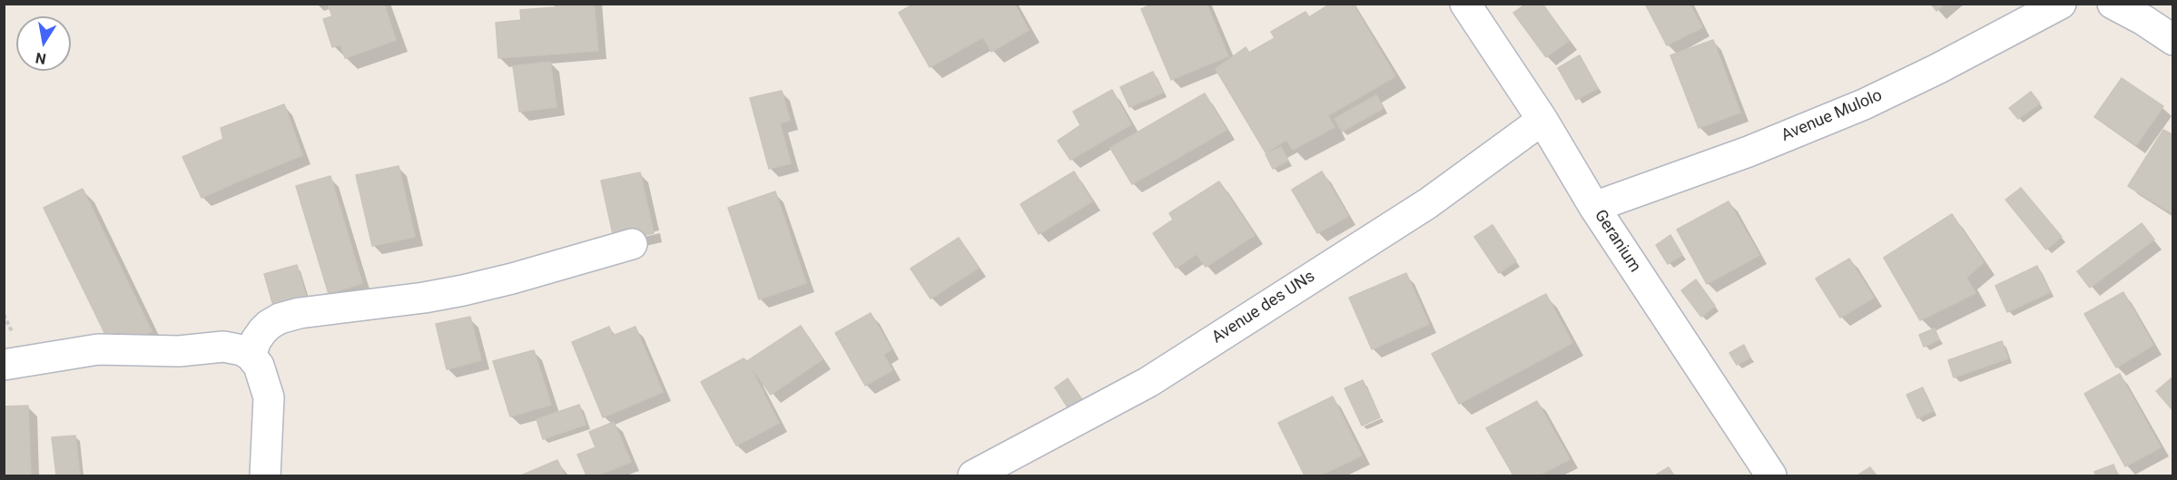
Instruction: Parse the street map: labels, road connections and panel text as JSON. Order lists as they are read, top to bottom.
{
  "streets": {
    "street": ["Avenue Mulolo", "Geranium", "Avenue des UNs"]
  },
  "crossings": [
    ["Avenue Mulolo", "Geranium"],
    ["Geranium", "Avenue des UNs"]
  ],
  "north": "bottom"
}
